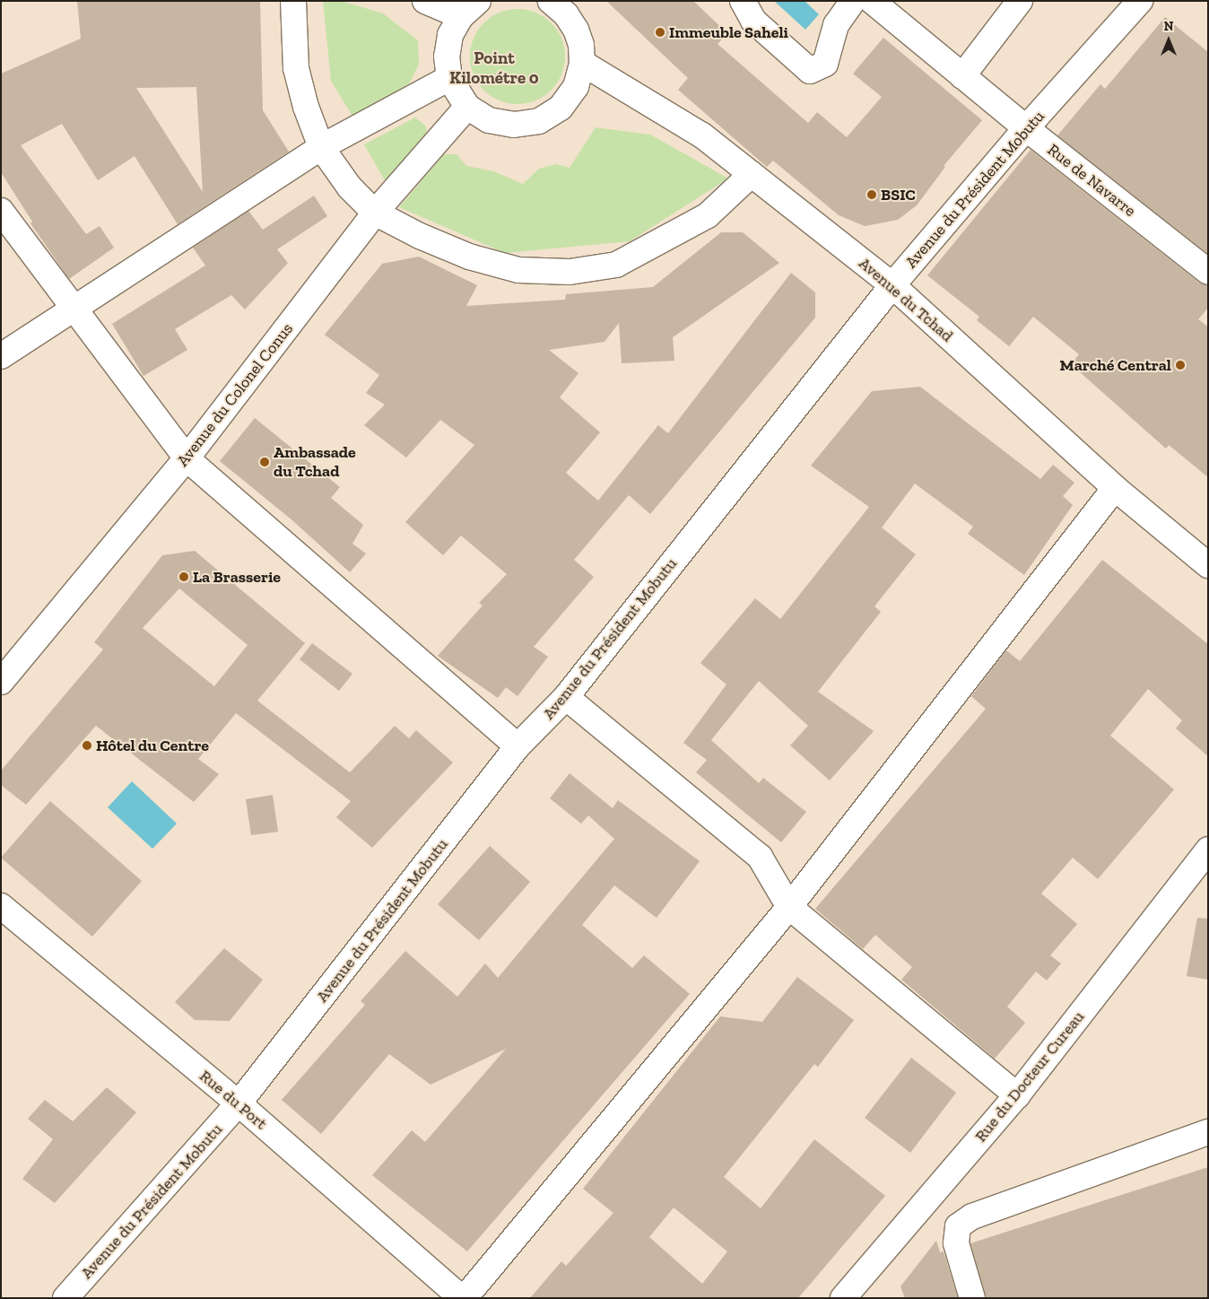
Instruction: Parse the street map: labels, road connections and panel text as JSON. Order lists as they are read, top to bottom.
{
  "streets": {
    "street": [
      "Rue de Navarre",
      "Avenue du Président Mobutu",
      "Avenue du Tchad",
      "Avenue du Colonel Conus",
      "Rue du Docteur Cureau",
      "Rue du Port"
    ]
  },
  "crossings": [
    ["Rue de Navarre", "Avenue du Président Mobutu"],
    ["Avenue du Président Mobutu", "Avenue du Tchad"],
    ["Avenue du Président Mobutu", "Rue du Port"]
  ],
  "districts": ["Point Kilométre 0"],
  "places": [
    "Immeuble Saheli",
    "BSIC",
    "Marché Central",
    "Ambassade du Tchad",
    "La Brasserie",
    "Hôtel du Centre"
  ],
  "north": "top"
}
